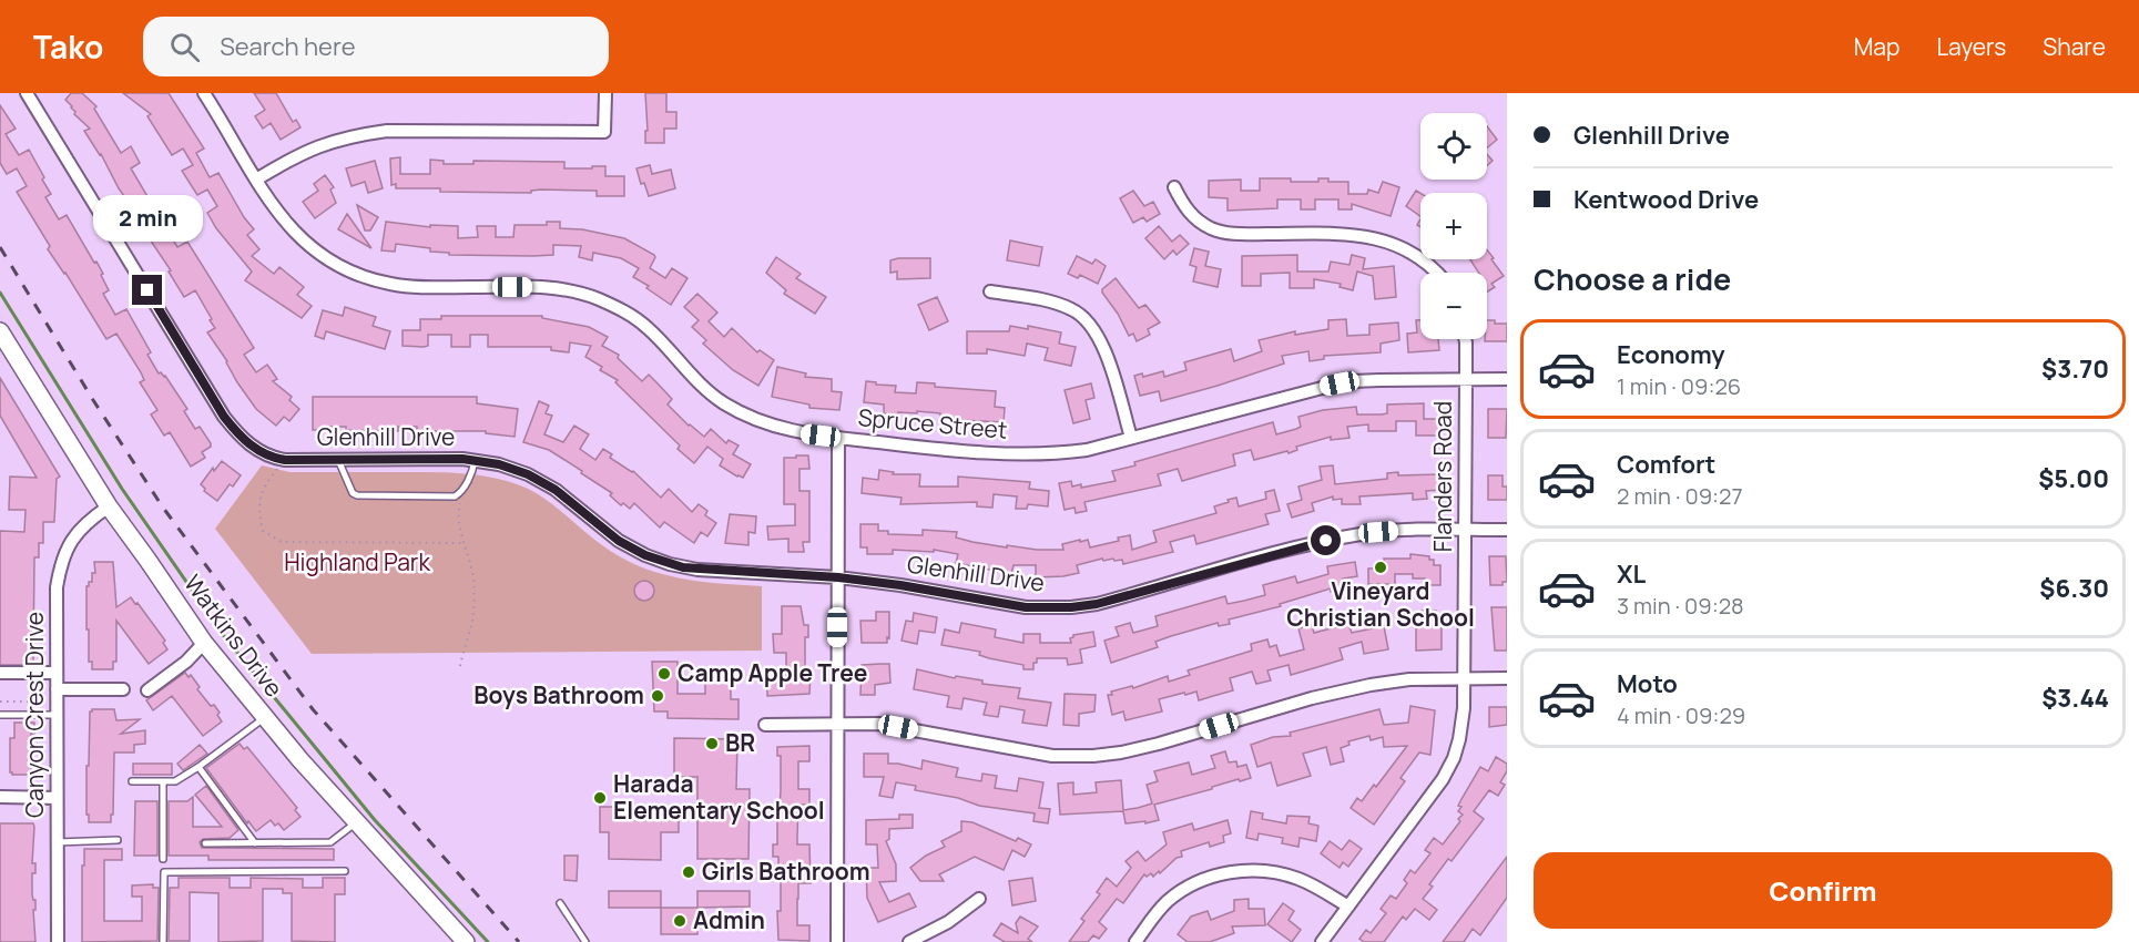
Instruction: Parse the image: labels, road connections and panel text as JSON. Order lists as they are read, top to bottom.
{
  "streets": {
    "street": [
      "Spruce Street",
      "Glenhill Drive",
      "Flanders Road",
      "Watkins Drive",
      "Canyon Crest Drive"
    ]
  },
  "crossings": [
    ["Spruce Street", "Flanders Road"],
    ["Glenhill Drive", "Flanders Road"],
    ["Watkins Drive", "Canyon Crest Drive"]
  ],
  "parks": ["Highland Park"],
  "places": [
    "Vineyard Christian School",
    "Camp Apple Tree",
    "Boys Bathroom",
    "BR",
    "Harada Elementary School",
    "Girls Bathroom",
    "Admin"
  ],
  "page": {
    "header": "Tako",
    "search": "Search here",
    "nav": ["Map", "Layers", "Share"],
    "banner": ["Glenhill Drive", "Kentwood Drive"],
    "map_buttons": ["+", "−"],
    "bubble": "2 min",
    "heading": "Choose a ride",
    "list": [
      {
        "name": "Economy",
        "note": "1 min · 09:26",
        "value": "$3.70"
      },
      {
        "name": "Comfort",
        "note": "2 min · 09:27",
        "value": "$5.00"
      },
      {
        "name": "XL",
        "note": "3 min · 09:28",
        "value": "$6.30"
      },
      {
        "name": "Moto",
        "note": "4 min · 09:29",
        "value": "$3.44"
      }
    ],
    "buttons": "Confirm"
  }
}
